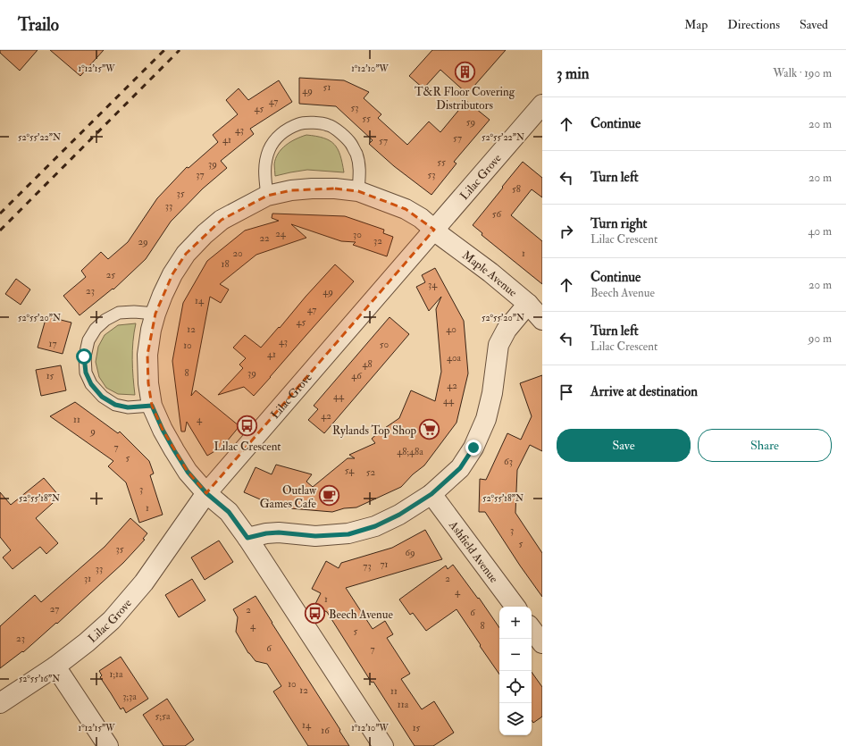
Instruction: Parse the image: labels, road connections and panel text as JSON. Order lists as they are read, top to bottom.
{
  "streets": {
    "street": ["Lilac Grove", "Maple Avenue", "Ashfield Avenue"]
  },
  "crossings": [
    ["Lilac Grove", "Maple Avenue"]
  ],
  "places": {
    "building": ["T&R Floor Covering Distributors"],
    "bus stop": ["Lilac Crescent", "Beech Avenue"],
    "supermarket": ["Rylands Top Shop"],
    "cafe": ["Outlaw Games Cafe"]
  },
  "house_numbers": [
    "51",
    "49",
    "47",
    "53",
    "45",
    "55",
    "59",
    "43",
    "57",
    "41",
    "57",
    "55",
    "39",
    "37",
    "53",
    "58",
    "35",
    "33",
    "56",
    "24",
    "30",
    "22",
    "32",
    "29",
    "20",
    "1",
    "18",
    "25",
    "34",
    "23",
    "49",
    "14",
    "47",
    "45",
    "12",
    "40",
    "43",
    "17",
    "50",
    "10",
    "41",
    "40a",
    "48",
    "8",
    "39",
    "15",
    "46",
    "42",
    "44",
    "44",
    "42",
    "11",
    "4",
    "9",
    "7",
    "48;48a",
    "5",
    "63",
    "54",
    "52",
    "3",
    "1",
    "3",
    "5",
    "35",
    "69",
    "71",
    "73",
    "33",
    "31",
    "2",
    "4",
    "1",
    "27",
    "2",
    "6",
    "4",
    "8",
    "5",
    "23",
    "6",
    "7",
    "1;1a",
    "10",
    "12",
    "11",
    "3;3a",
    "11a",
    "5;5a",
    "14",
    "15",
    "16"
  ],
  "page": {
    "header": "Trailo",
    "nav": ["Map", "Directions", "Saved"],
    "heading": ["3 min", "Walk · 190 m"],
    "list": [
      ["Continue", "20 m"],
      ["Turn left", "20 m"],
      ["Turn right", "Lilac Crescent", "40 m"],
      ["Continue", "Beech Avenue", "20 m"],
      ["Turn left", "Lilac Crescent", "90 m"],
      "Arrive at destination"
    ],
    "buttons": ["Save", "Share"],
    "map_buttons": ["+", "−"]
  },
  "coordinates": [
    "1°12'15\"W",
    "1°12'10\"W",
    "52°55'22\"N",
    "52°55'20\"N",
    "52°55'18\"N",
    "52°55'16\"N"
  ]
}
